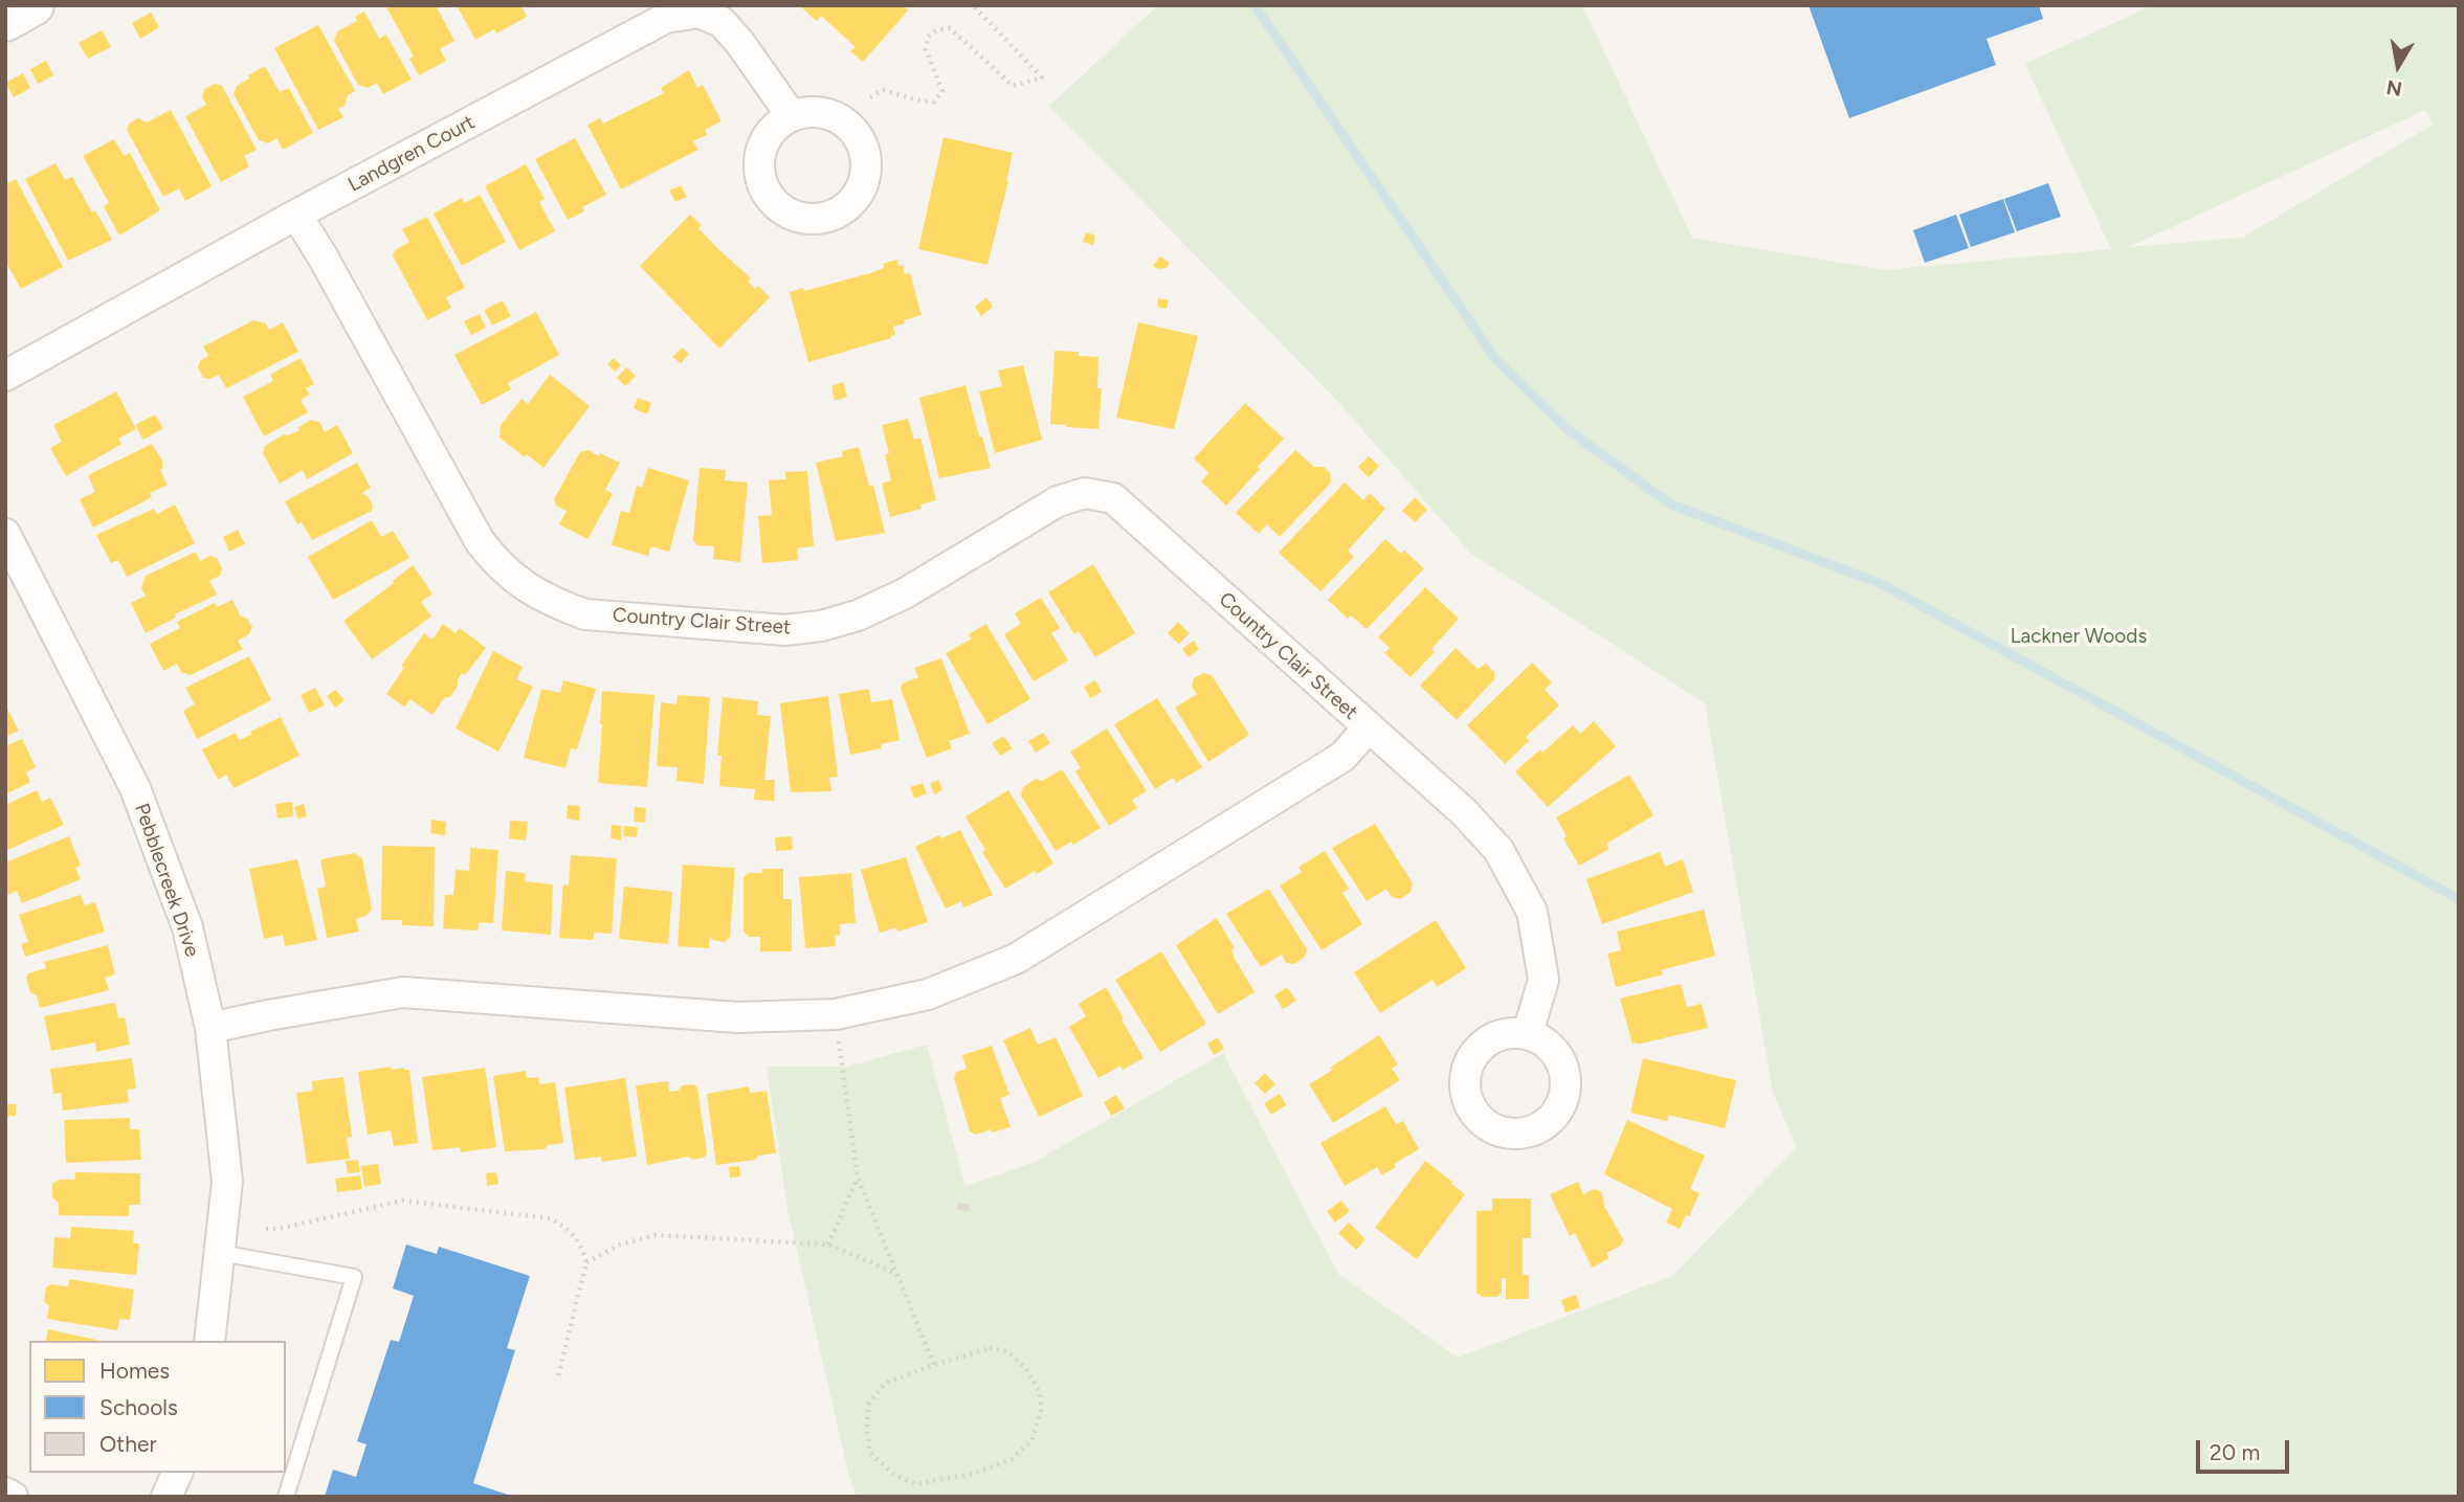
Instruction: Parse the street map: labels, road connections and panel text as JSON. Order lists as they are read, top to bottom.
{
  "streets": {
    "street": ["Landgren Court", "Country Clair Street", "Pebblecreek Drive"]
  },
  "crossings": [
    ["Landgren Court", "Country Clair Street"],
    ["Country Clair Street", "Pebblecreek Drive"]
  ],
  "parks": ["Lackner Woods"],
  "legend": ["Homes", "Schools", "Other"],
  "scale_bar": "20 m",
  "north": "bottom"
}
